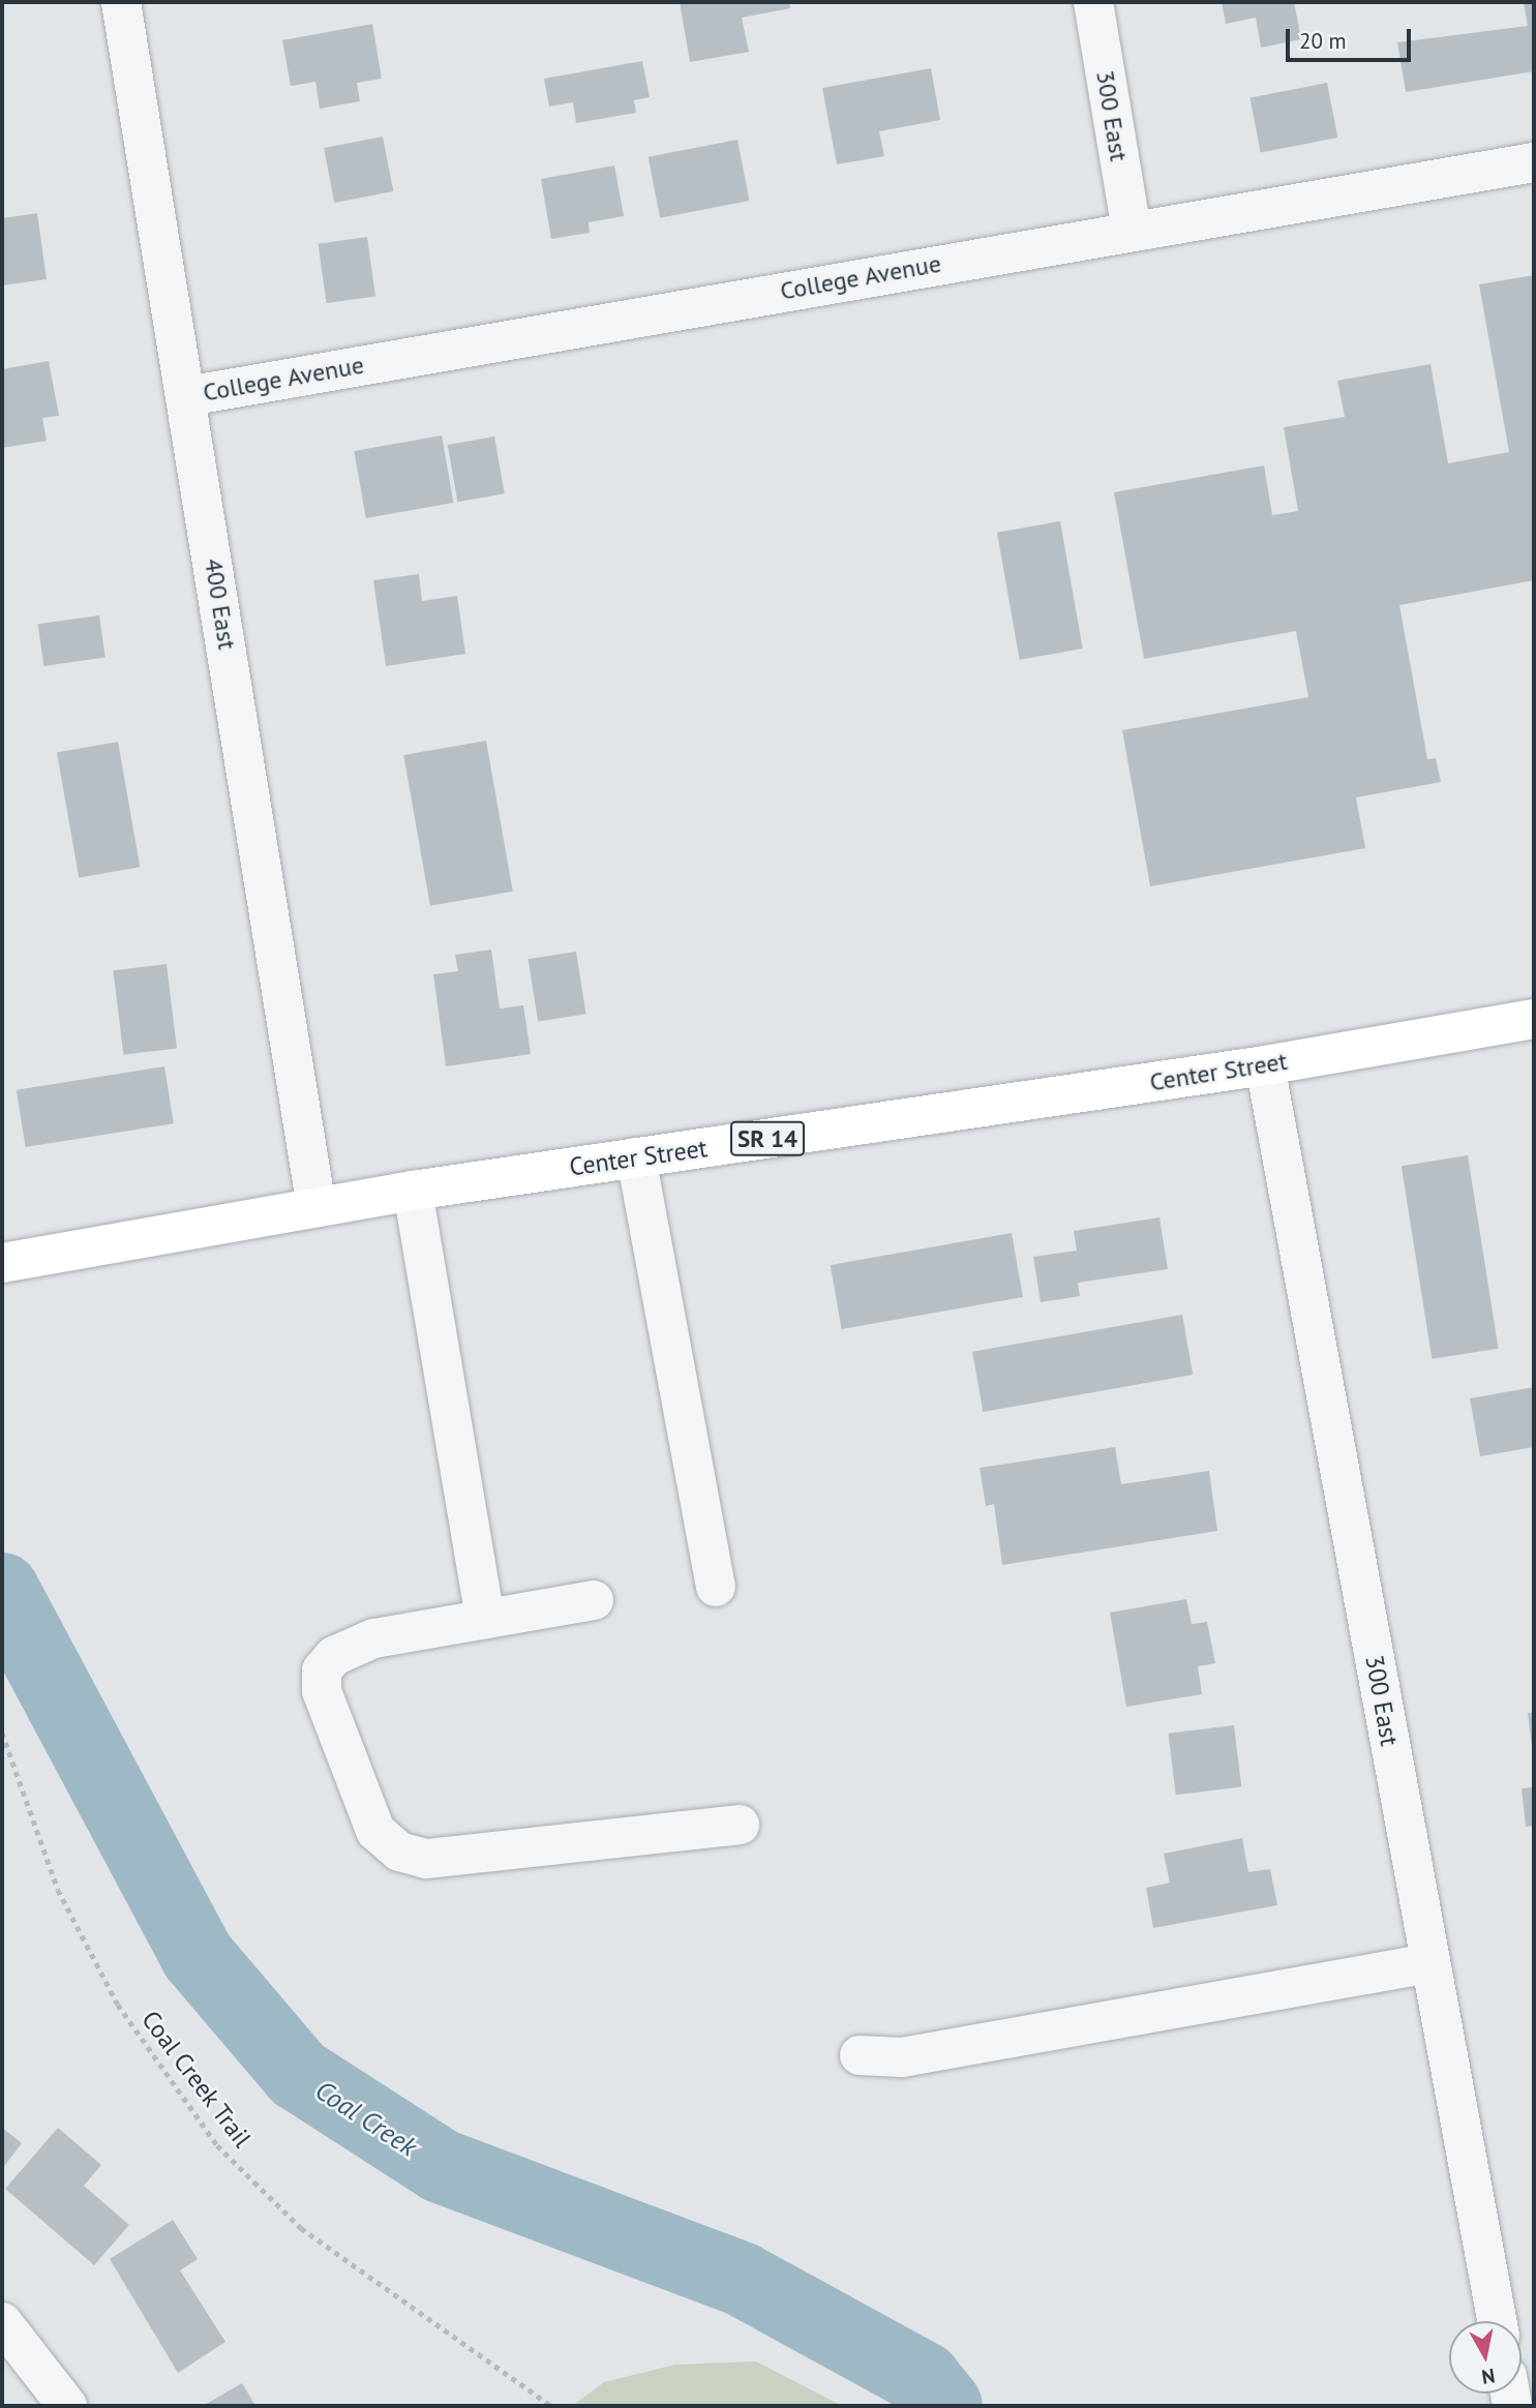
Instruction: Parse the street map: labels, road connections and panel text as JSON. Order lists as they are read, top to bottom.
{
  "streets": {
    "main road": ["Center Street", "SR 14"],
    "street": ["300 East", "College Avenue", "400 East"],
    "path": ["Coal Creek Trail"]
  },
  "crossings": [
    ["300 East", "College Avenue"],
    ["300 East", "Center Street"],
    ["College Avenue", "400 East"],
    ["400 East", "Center Street"]
  ],
  "water": ["Coal Creek"],
  "scale_bar": "20 m",
  "north": "bottom"
}
